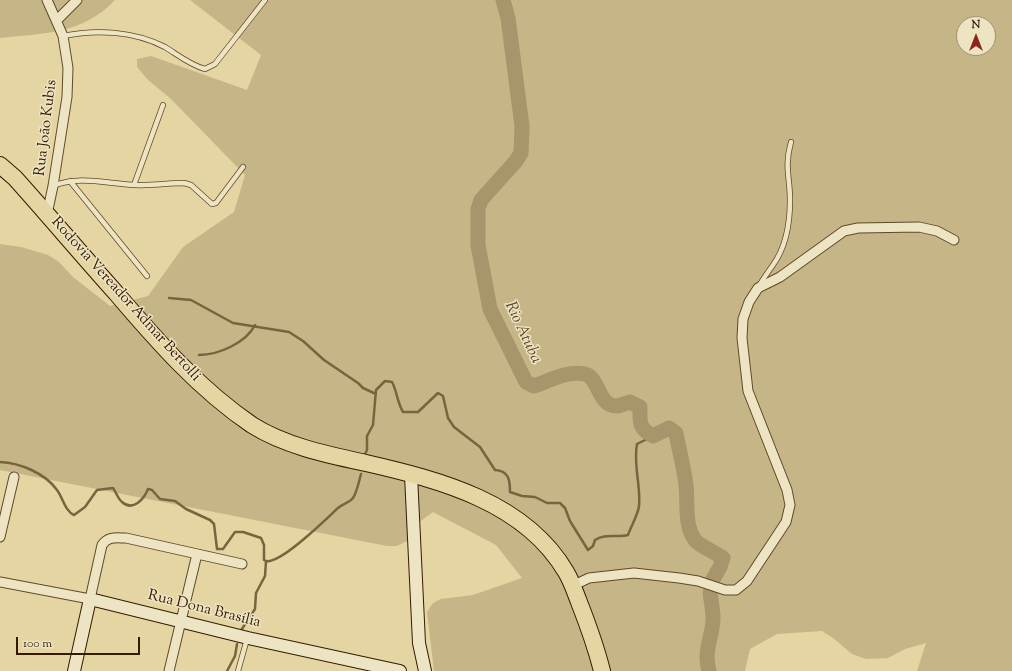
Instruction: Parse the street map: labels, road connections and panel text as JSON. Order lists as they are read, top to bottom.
{
  "streets": {
    "highway": ["Rodovia Vereador Admar Bertolli"],
    "street": ["Rua João Kubis", "Rua Dona Brasília"]
  },
  "crossings": [
    ["Rua João Kubis", "Rodovia Vereador Admar Bertolli"]
  ],
  "water": ["Rio Atuba"],
  "scale_bar": "100 m",
  "north": "top"
}
